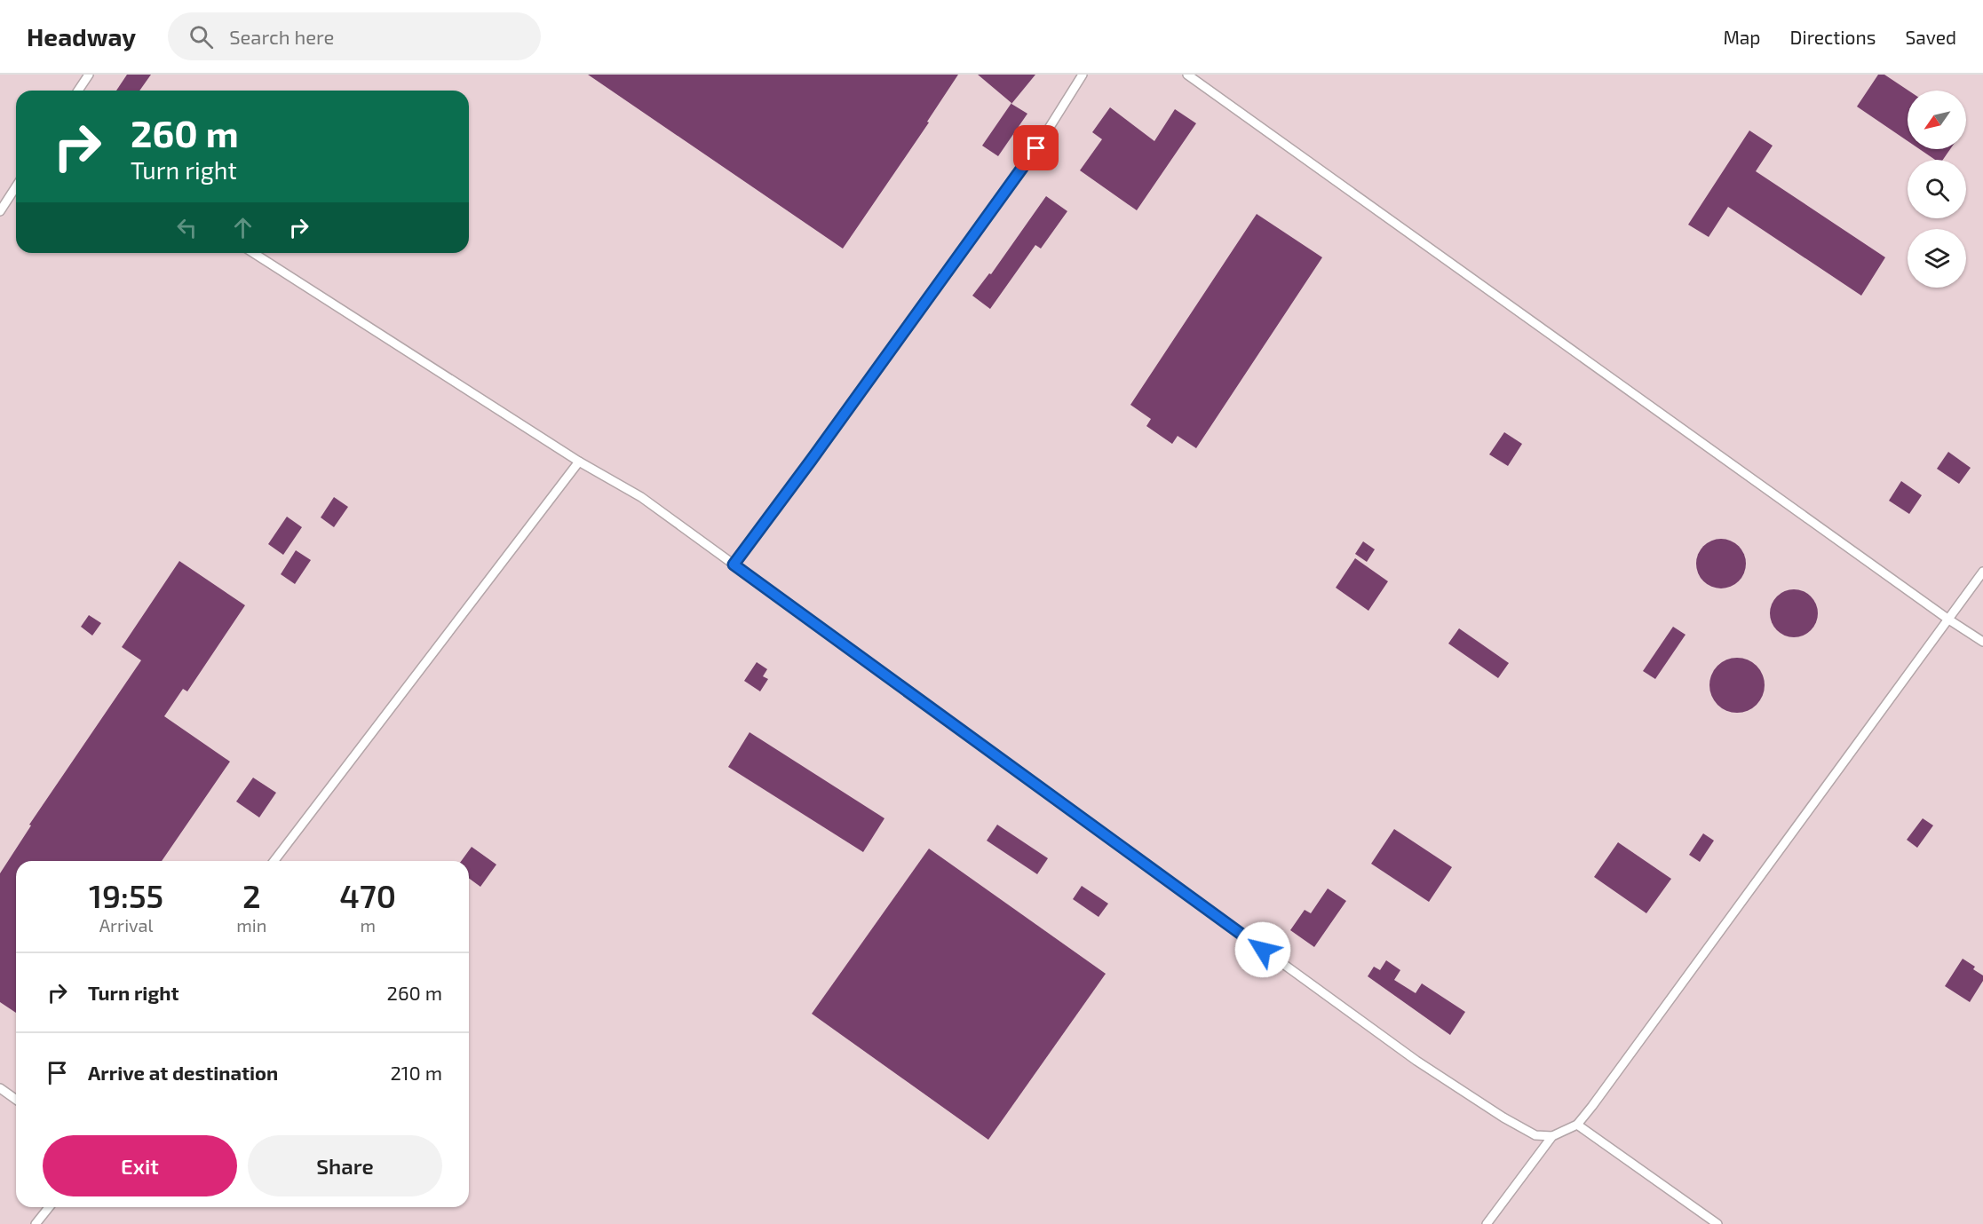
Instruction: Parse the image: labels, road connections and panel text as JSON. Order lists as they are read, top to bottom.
{
  "north": "bottom left",
  "page": {
    "header": "Headway",
    "search": "Search here",
    "nav": ["Map", "Directions", "Saved"],
    "turn": ["260 m", "Turn right"],
    "eta": [
      "19:55",
      "Arrival",
      "2",
      "min",
      "470",
      "m"
    ],
    "list": [
      {
        "name": "Turn right",
        "value": "260 m"
      },
      {
        "name": "Arrive at destination",
        "value": "210 m"
      }
    ],
    "buttons": ["Exit", "Share"]
  }
}
